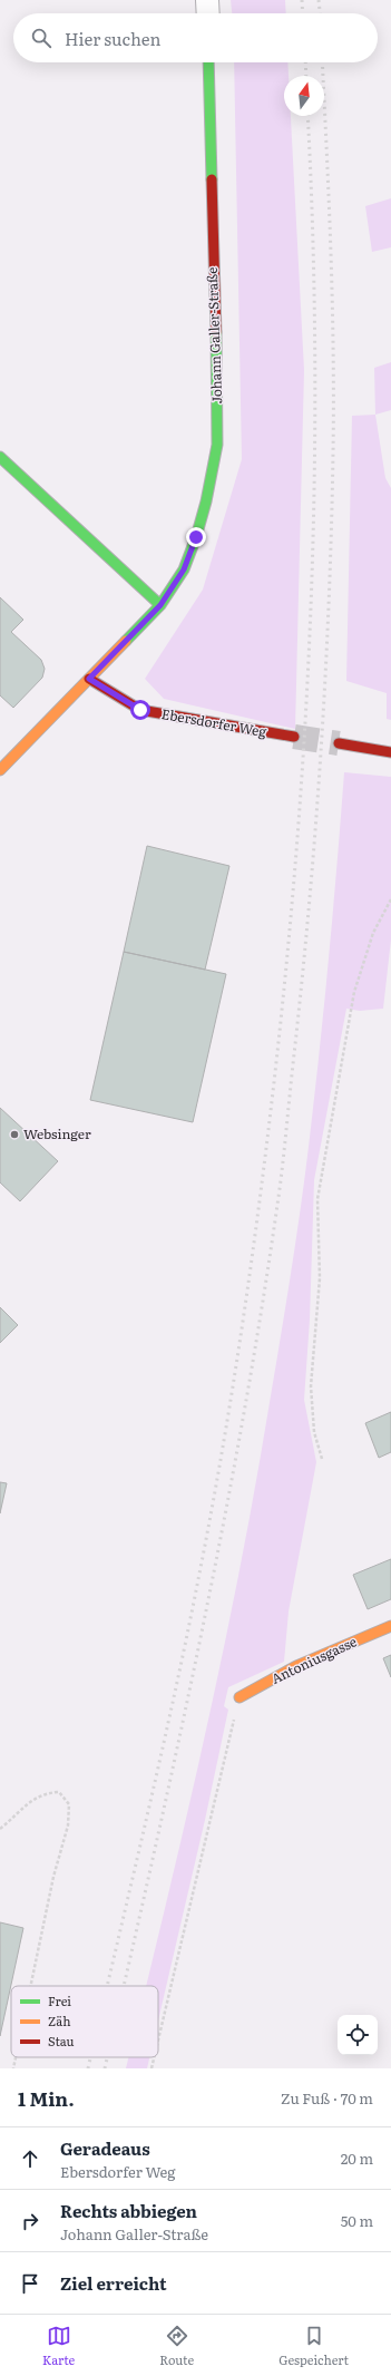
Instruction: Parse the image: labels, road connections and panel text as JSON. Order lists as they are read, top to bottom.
{
  "streets": {
    "street": ["Johann Galler-Straße", "Ebersdorfer Weg", "Antoniusgasse"]
  },
  "crossings": [
    ["Johann Galler-Straße", "Ebersdorfer Weg"]
  ],
  "places": ["Websinger"],
  "legend": ["Frei", "Zäh", "Stau"],
  "north": "top",
  "page": {
    "search": "Hier suchen",
    "heading": ["1 Min.", "Zu Fuß · 70 m"],
    "list": [
      ["Geradeaus", "Ebersdorfer Weg", "20 m"],
      ["Rechts abbiegen", "Johann Galler-Straße", "50 m"],
      "Ziel erreicht"
    ],
    "nav": ["Karte", "Route", "Gespeichert"]
  }
}
